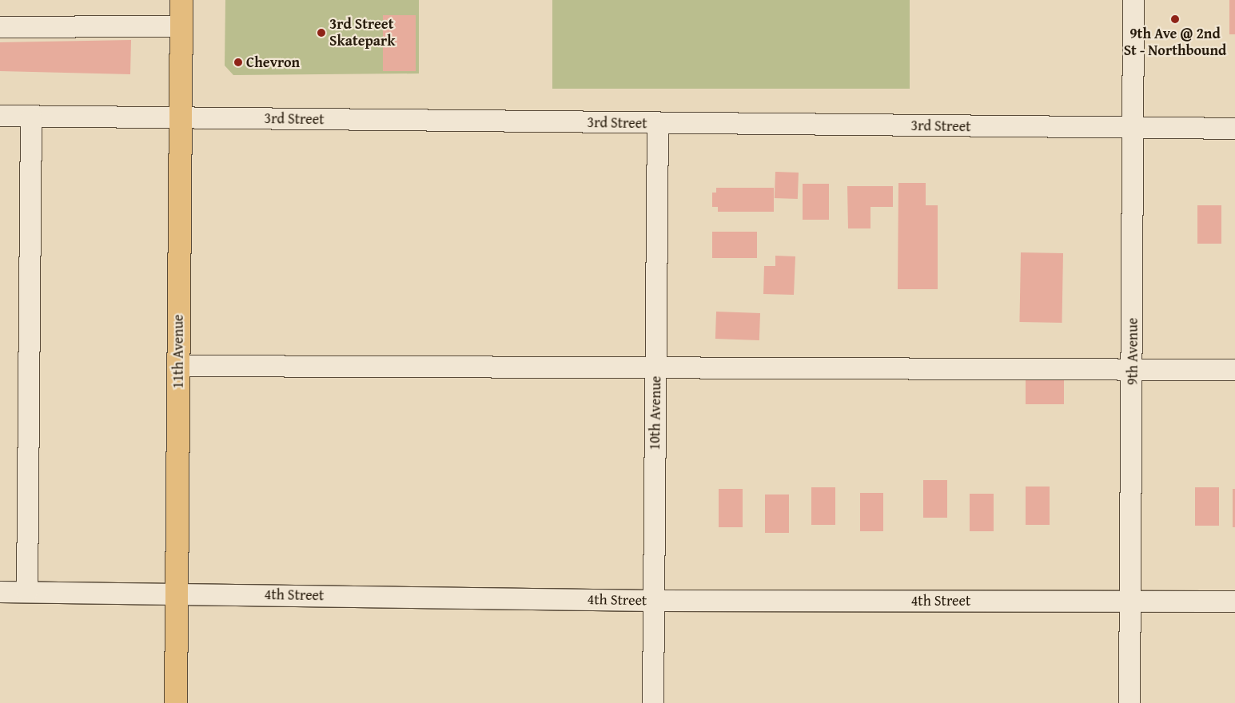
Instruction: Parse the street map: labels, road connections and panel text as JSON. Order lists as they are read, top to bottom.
{
  "streets": {
    "main road": ["11th Avenue"],
    "street": [
      "3rd Street",
      "9th Avenue",
      "10th Avenue",
      "4th Street"
    ]
  },
  "crossings": [
    ["3rd Street", "11th Avenue"],
    ["3rd Street", "9th Avenue"],
    ["3rd Street", "10th Avenue"],
    ["11th Avenue", "4th Street"],
    ["9th Avenue", "4th Street"],
    ["10th Avenue", "4th Street"]
  ],
  "places": ["9th Ave @ 2nd St - Northbound", "3rd Street Skatepark", "Chevron"]
}
